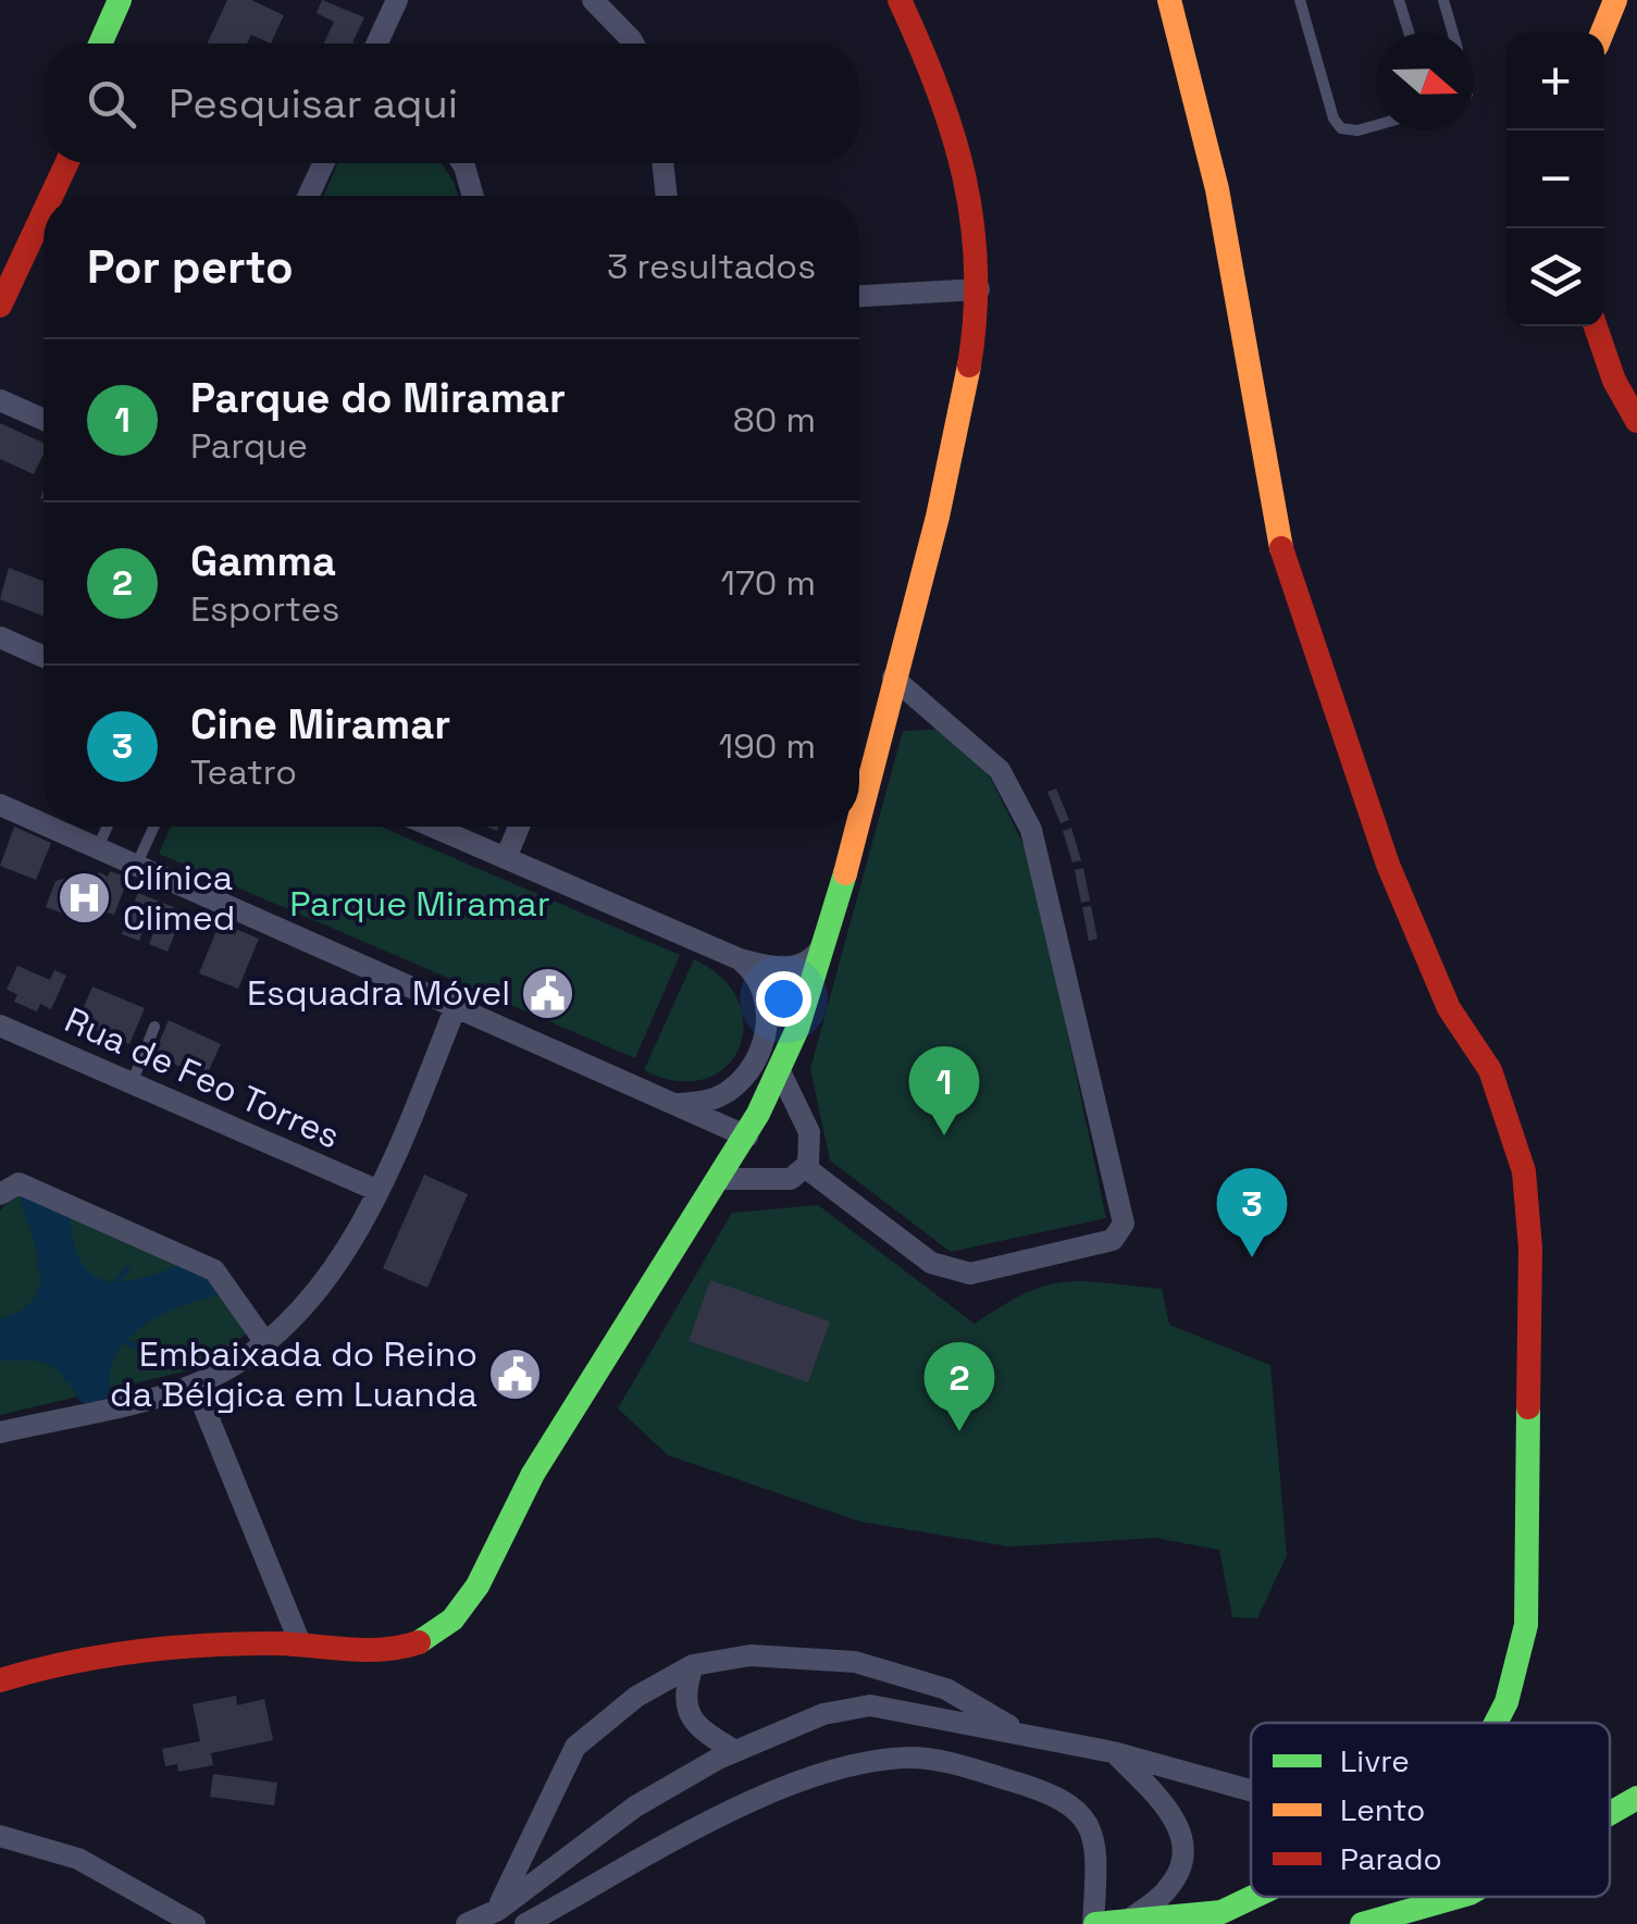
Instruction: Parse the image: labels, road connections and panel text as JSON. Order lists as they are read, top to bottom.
{
  "streets": {
    "street": ["Rua de Feo Torres"]
  },
  "parks": ["Parque Miramar"],
  "places": {
    "hospital": ["Clínica Climed"],
    "public building": ["Esquadra Móvel", "Embaixada do Reino da Bélgica em Luanda"]
  },
  "legend": ["Livre", "Lento", "Parado"],
  "north": "right",
  "page": {
    "map_buttons": ["+", "−"],
    "search": "Pesquisar aqui",
    "heading": ["Por perto", "3 resultados"],
    "list": [
      {
        "mark": "1",
        "name": "Parque do Miramar",
        "note": "Parque",
        "value": "80 m"
      },
      {
        "mark": "2",
        "name": "Gamma",
        "note": "Esportes",
        "value": "170 m"
      },
      {
        "mark": "3",
        "name": "Cine Miramar",
        "note": "Teatro",
        "value": "190 m"
      }
    ],
    "pins": ["1", "3", "2"]
  }
}
